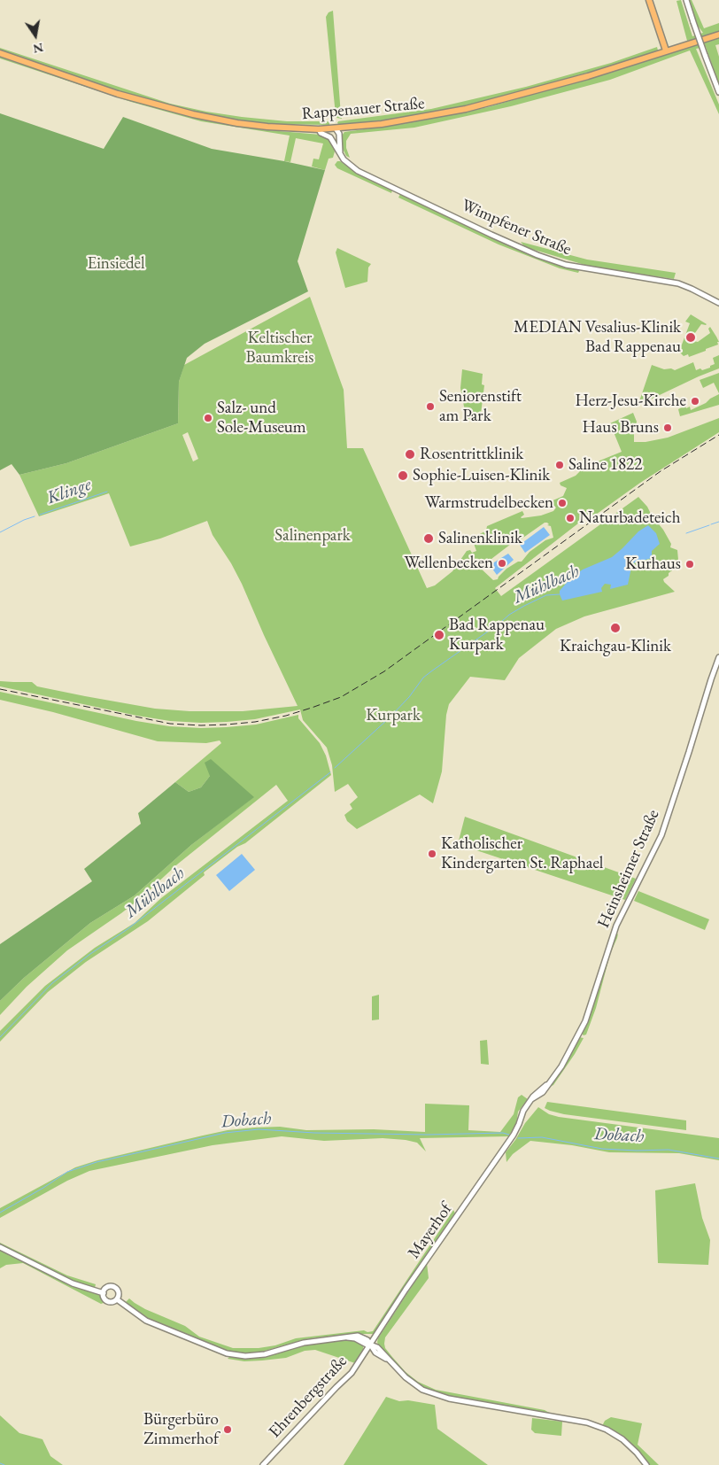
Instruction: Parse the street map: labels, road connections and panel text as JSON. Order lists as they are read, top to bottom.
{
  "streets": {
    "main road": ["Rappenauer Straße"],
    "street": [
      "Wimpfener Straße",
      "Heinsheimer Straße",
      "Mayerhof",
      "Ehrenbergstraße"
    ]
  },
  "crossings": [
    ["Rappenauer Straße", "Wimpfener Straße"],
    ["Heinsheimer Straße", "Mayerhof"],
    ["Mayerhof", "Ehrenbergstraße"]
  ],
  "water": ["Klinge", "Mühlbach", "Dobach"],
  "parks": [
    "Einsiedel",
    "Keltischer Baumkreis",
    "Salinenpark",
    "Kurpark"
  ],
  "places": [
    "MEDIAN Vesalius-Klinik Bad Rappenau",
    "Herz-Jesu-Kirche",
    "Seniorenstift am Park",
    "Salz- und Sole-Museum",
    "Haus Bruns",
    "Rosentrittklinik",
    "Saline 1822",
    "Sophie-Luisen-Klinik",
    "Warmstrudelbecken",
    "Naturbadeteich",
    "Salinenklinik",
    "Wellenbecken",
    "Kurhaus",
    "Kraichgau-Klinik",
    "Bad Rappenau Kurpark",
    "Katholischer Kindergarten St. Raphael",
    "Bürgerbüro Zimmerhof"
  ],
  "north": "bottom"
}
